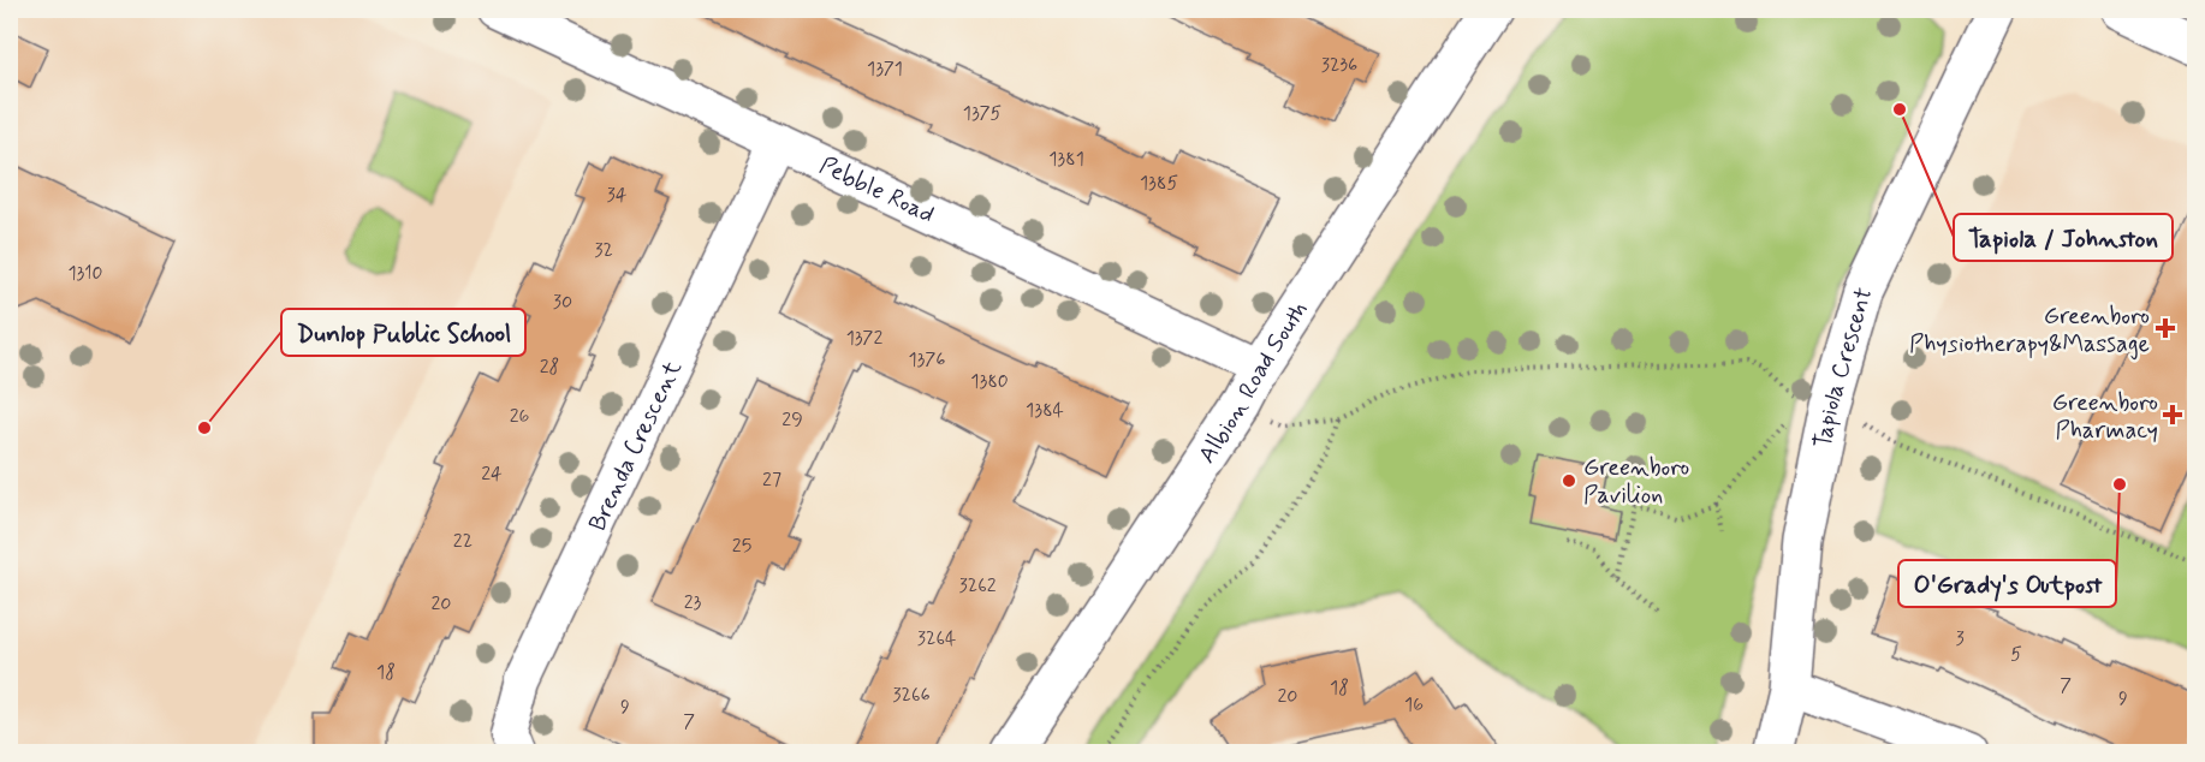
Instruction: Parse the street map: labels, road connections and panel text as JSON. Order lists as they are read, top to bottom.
{
  "streets": {
    "street": [
      "Pebble Road",
      "Tapiola Crescent",
      "Albion Road South",
      "Brenda Crescent"
    ]
  },
  "crossings": [
    ["Pebble Road", "Albion Road South"],
    ["Pebble Road", "Brenda Crescent"]
  ],
  "places": {
    "other": [
      "Tapiola / Johnston",
      "Dunlop Public School",
      "Greenboro Pavilion",
      "O'Grady's Outpost"
    ],
    "health": ["Greenboro Physiotherapy&Massage", "Greenboro Pharmacy"]
  },
  "house_numbers": [
    "3236",
    "1371",
    "1375",
    "1381",
    "1385",
    "34",
    "32",
    "1310",
    "30",
    "1372",
    "1376",
    "28",
    "1380",
    "1384",
    "26",
    "29",
    "24",
    "27",
    "22",
    "25",
    "3262",
    "23",
    "20",
    "3264",
    "3",
    "5",
    "18",
    "7",
    "18",
    "3266",
    "20",
    "9",
    "16",
    "9",
    "7"
  ]
}
